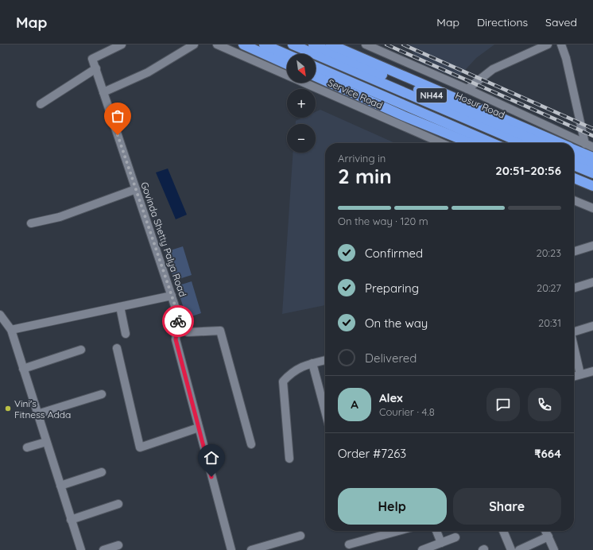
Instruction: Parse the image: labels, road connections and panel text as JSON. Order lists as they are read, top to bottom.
{
  "streets": {
    "highway": ["NH44", "Hosur Road"],
    "street": ["Service Road", "Govinda Shetty Palya Road"]
  },
  "places": ["Vini's Fitness Adda"],
  "north": "bottom right",
  "page": {
    "header": "Map",
    "nav": ["Map", "Directions", "Saved"],
    "map_buttons": ["+", "−"],
    "heading": ["2 min", "Arriving in", "20:51–20:56"],
    "panel": [
      "Alex",
      "Courier · 4.8",
      "Order #7263",
      "₹664"
    ],
    "bar": "On the way · 120 m",
    "list": [
      ["Confirmed", "20:23"],
      ["Preparing", "20:27"],
      ["On the way", "20:31"],
      "Delivered"
    ],
    "round": "A",
    "buttons": ["Help", "Share"]
  }
}
